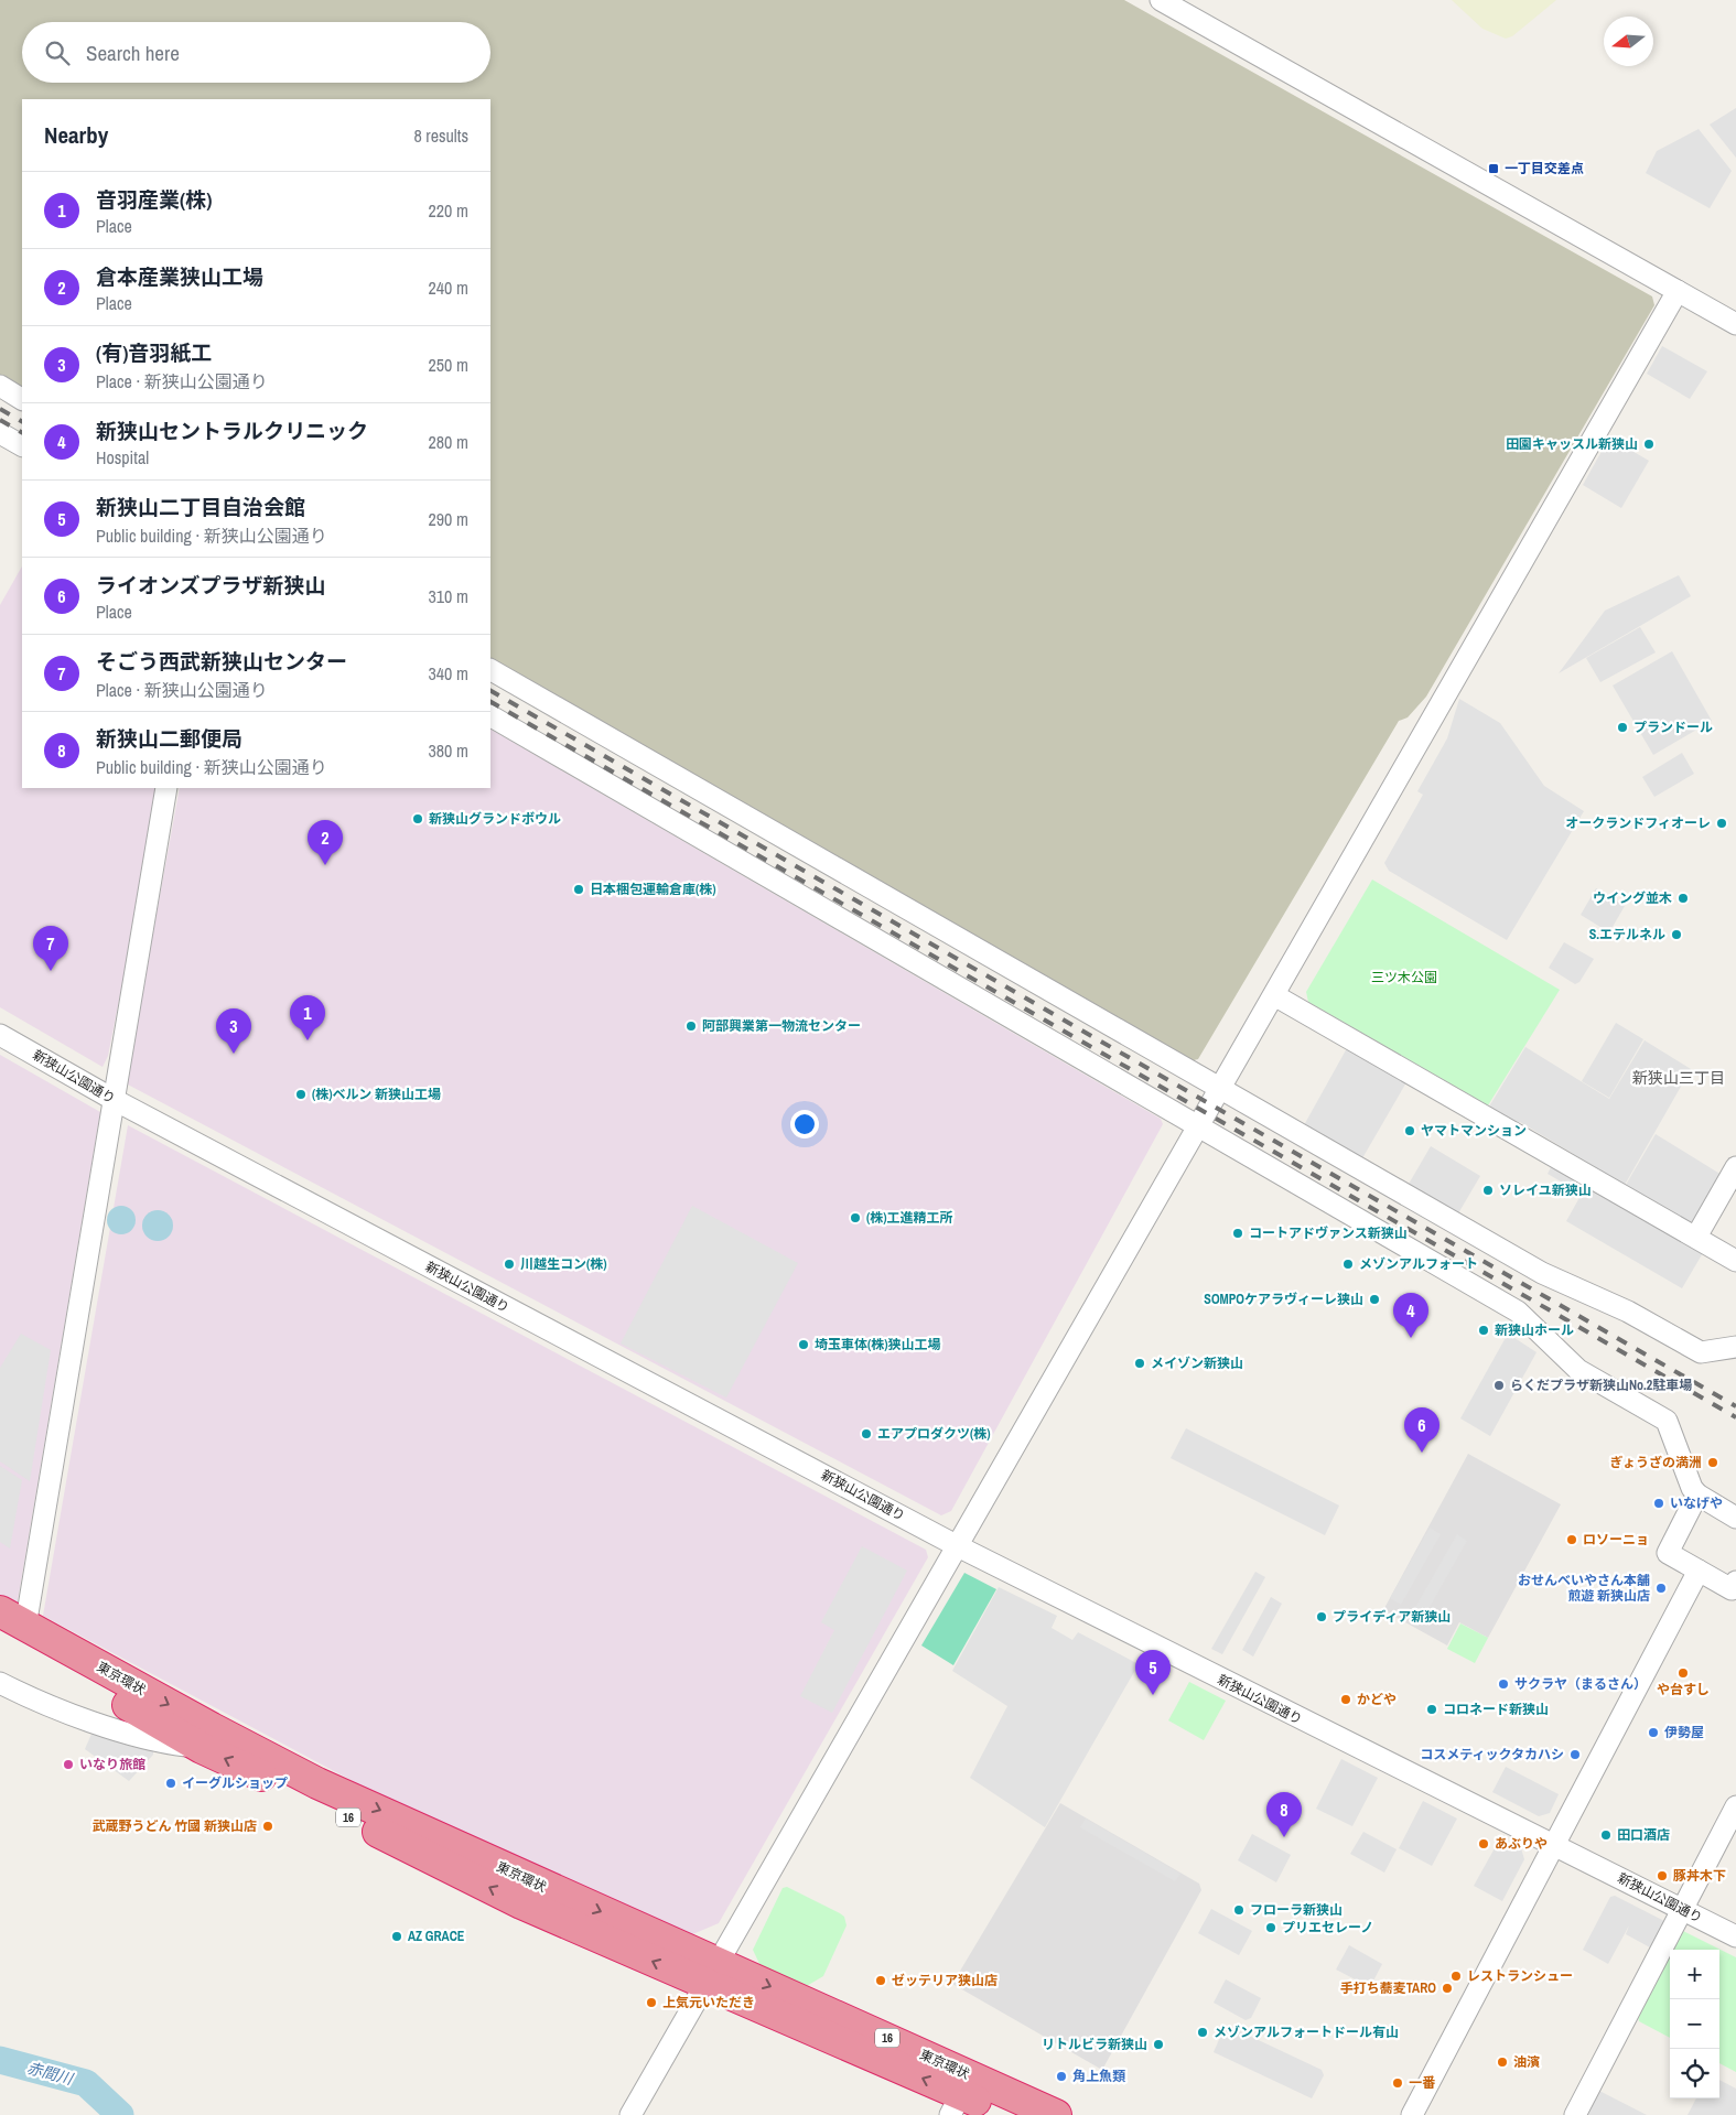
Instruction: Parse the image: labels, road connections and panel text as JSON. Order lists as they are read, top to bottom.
{
  "streets": {
    "highway": ["東京環状", "16"],
    "street": ["新狭山公園通り"]
  },
  "districts": ["新狭山三丁目"],
  "water": ["赤間川"],
  "parks": ["三ツ木公園"],
  "places": {
    "transit": ["一丁目交差点"],
    "other": [
      "田園キャッスル新狭山",
      "プランドール",
      "新狭山グランドボウル",
      "オークランドフィオーレ",
      "日本梱包運輸倉庫(株)",
      "ウイング並木",
      "S.エテルネル",
      "阿部興業第一物流センター",
      "(株)ベルン 新狭山工場",
      "ヤマトマンション",
      "ソレイユ新狭山",
      "(株)工進精工所",
      "コートアドヴァンス新狭山",
      "川越生コン(株)",
      "メゾンアルフォート",
      "SOMPOケアラヴィーレ狭山",
      "新狭山ホール",
      "埼玉車体(株)狭山工場",
      "メイゾン新狭山",
      "らくだプラザ新狭山No.2駐車場",
      "エアプロダクツ(株)",
      "ぎょうざの満洲",
      "いなげや",
      "ロソーニョ",
      "おせんべいやさん本舗 煎遊 新狭山店",
      "プライディア新狭山",
      "や台すし",
      "サクラヤ（まるさん）",
      "かどや",
      "コロネード新狭山",
      "伊勢屋",
      "コスメティックタカハシ",
      "いなり旅館",
      "イーグルショップ",
      "武蔵野うどん 竹國 新狭山店",
      "田口酒店",
      "あぶりや",
      "豚丼木下",
      "フローラ新狭山",
      "プリエセレーノ",
      "AZ GRACE",
      "レストランシュー",
      "ゼッテリア狭山店",
      "手打ち蕎麦TARO",
      "上気元いただき",
      "メゾンアルフォートドール有山",
      "リトルビラ新狭山",
      "油濱",
      "角上魚類",
      "一番"
    ]
  },
  "north": "left",
  "page": {
    "search": "Search here",
    "heading": ["Nearby", "8 results"],
    "list": [
      {
        "mark": "1",
        "name": "音羽産業(株)",
        "note": "Place",
        "value": "220 m"
      },
      {
        "mark": "2",
        "name": "倉本産業狭山工場",
        "note": "Place",
        "value": "240 m"
      },
      {
        "mark": "3",
        "name": "(有)音羽紙工",
        "note": "Place · 新狭山公園通り",
        "value": "250 m"
      },
      {
        "mark": "4",
        "name": "新狭山セントラルクリニック",
        "note": "Hospital",
        "value": "280 m"
      },
      {
        "mark": "5",
        "name": "新狭山二丁目自治会館",
        "note": "Public building · 新狭山公園通り",
        "value": "290 m"
      },
      {
        "mark": "6",
        "name": "ライオンズプラザ新狭山",
        "note": "Place",
        "value": "310 m"
      },
      {
        "mark": "7",
        "name": "そごう西武新狭山センター",
        "note": "Place · 新狭山公園通り",
        "value": "340 m"
      },
      {
        "mark": "8",
        "name": "新狭山二郵便局",
        "note": "Public building · 新狭山公園通り",
        "value": "380 m"
      }
    ],
    "pins": [
      "2",
      "7",
      "1",
      "3",
      "4",
      "6",
      "5",
      "8"
    ],
    "map_buttons": ["+", "−"]
  }
}
